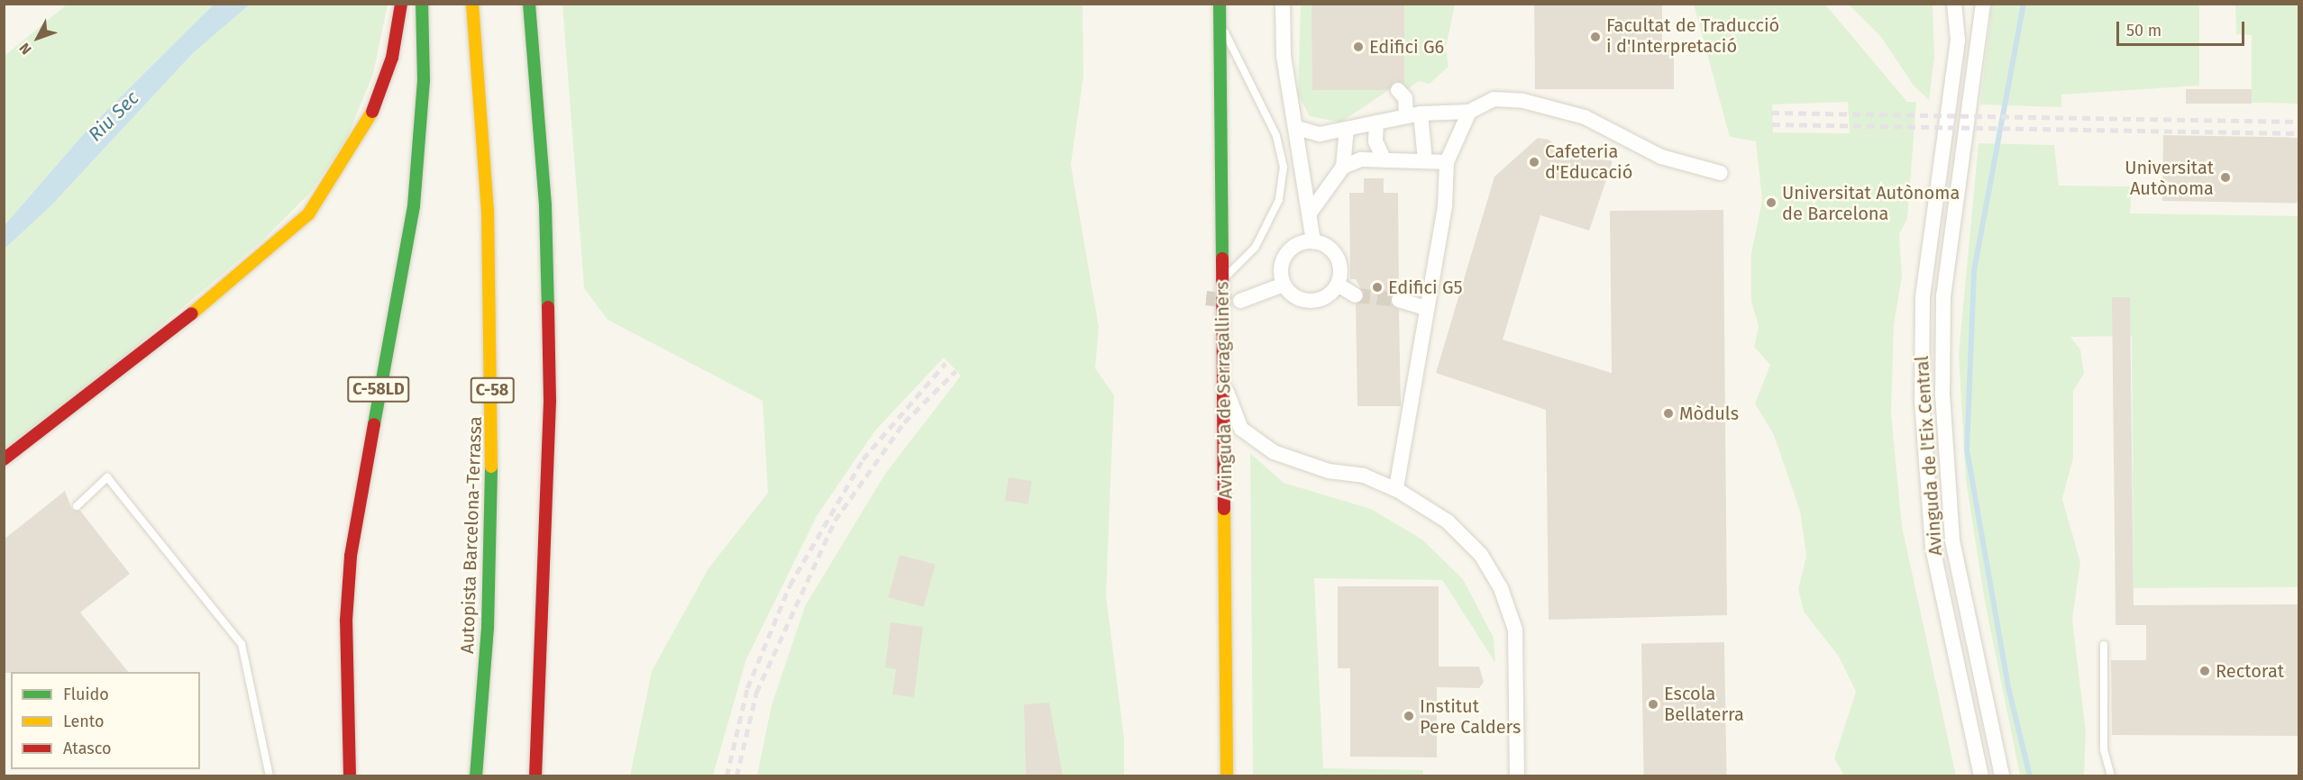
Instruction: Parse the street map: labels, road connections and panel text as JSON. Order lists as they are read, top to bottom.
{
  "streets": {
    "main road": [
      "C-58LD",
      "C-58",
      "Avinguda de Serragalliners",
      "Autopista Barcelona-Terrassa"
    ],
    "street": ["Avinguda de l'Eix Central"]
  },
  "water": ["Riu Sec"],
  "places": [
    "Facultat de Traducció i d'Interpretació",
    "Edifici G6",
    "Cafeteria d'Educació",
    "Universitat Autònoma",
    "Universitat Autònoma de Barcelona",
    "Edifici G5",
    "Mòduls",
    "Rectorat",
    "Escola Bellaterra",
    "Institut Pere Calders"
  ],
  "legend": ["Fluido", "Lento", "Atasco"],
  "scale_bar": "50 m",
  "north": "bottom left"
}
